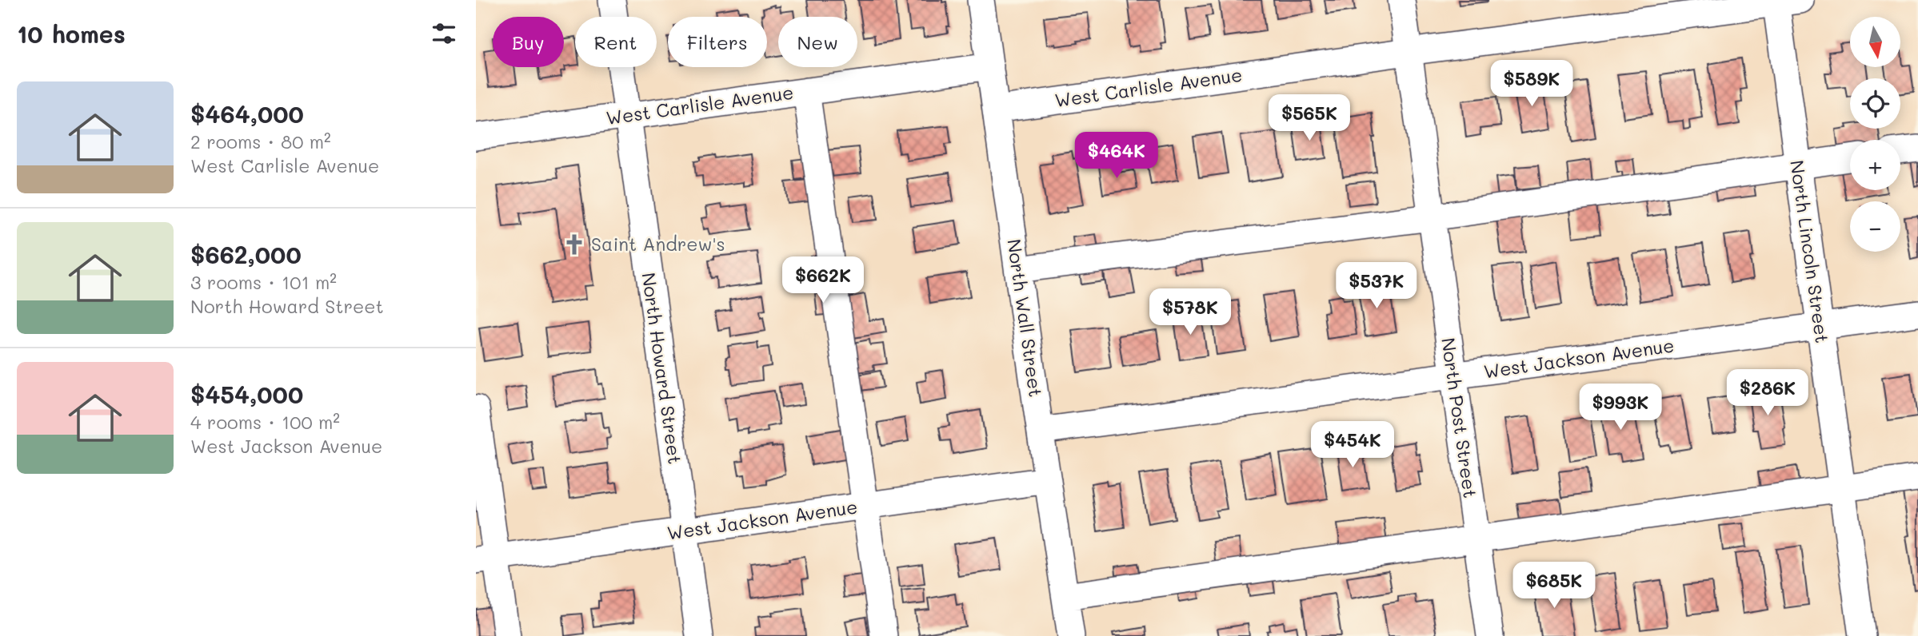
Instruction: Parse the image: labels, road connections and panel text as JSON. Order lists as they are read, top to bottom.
{
  "streets": {
    "street": [
      "West Carlisle Avenue",
      "North Lincoln Street",
      "North Wall Street",
      "West Jackson Avenue",
      "North Howard Street",
      "North Post Street"
    ]
  },
  "crossings": [
    ["West Carlisle Avenue", "North Lincoln Street"],
    ["West Carlisle Avenue", "North Wall Street"],
    ["West Carlisle Avenue", "North Howard Street"],
    ["West Carlisle Avenue", "North Post Street"],
    ["North Lincoln Street", "West Jackson Avenue"],
    ["North Wall Street", "West Jackson Avenue"],
    ["West Jackson Avenue", "North Howard Street"],
    ["West Jackson Avenue", "North Post Street"]
  ],
  "places": {
    "church": ["Saint Andrew's"]
  },
  "north": "bottom",
  "page": {
    "heading": "10 homes",
    "map_buttons": ["+", "−"],
    "chip": [
      "Buy",
      "Rent",
      "Filters",
      "New"
    ],
    "price": [
      "$589K",
      "$565K",
      "$464K",
      "$662K",
      "$537K",
      "$578K",
      "$286K",
      "$993K",
      "$454K",
      "$685K"
    ],
    "list": [
      {
        "name": "$464,000",
        "note": "2 rooms · 80 m² · West Carlisle Avenue"
      },
      {
        "name": "$662,000",
        "note": "3 rooms · 101 m² · North Howard Street"
      },
      {
        "name": "$454,000",
        "note": "4 rooms · 100 m² · West Jackson Avenue"
      }
    ]
  }
}
